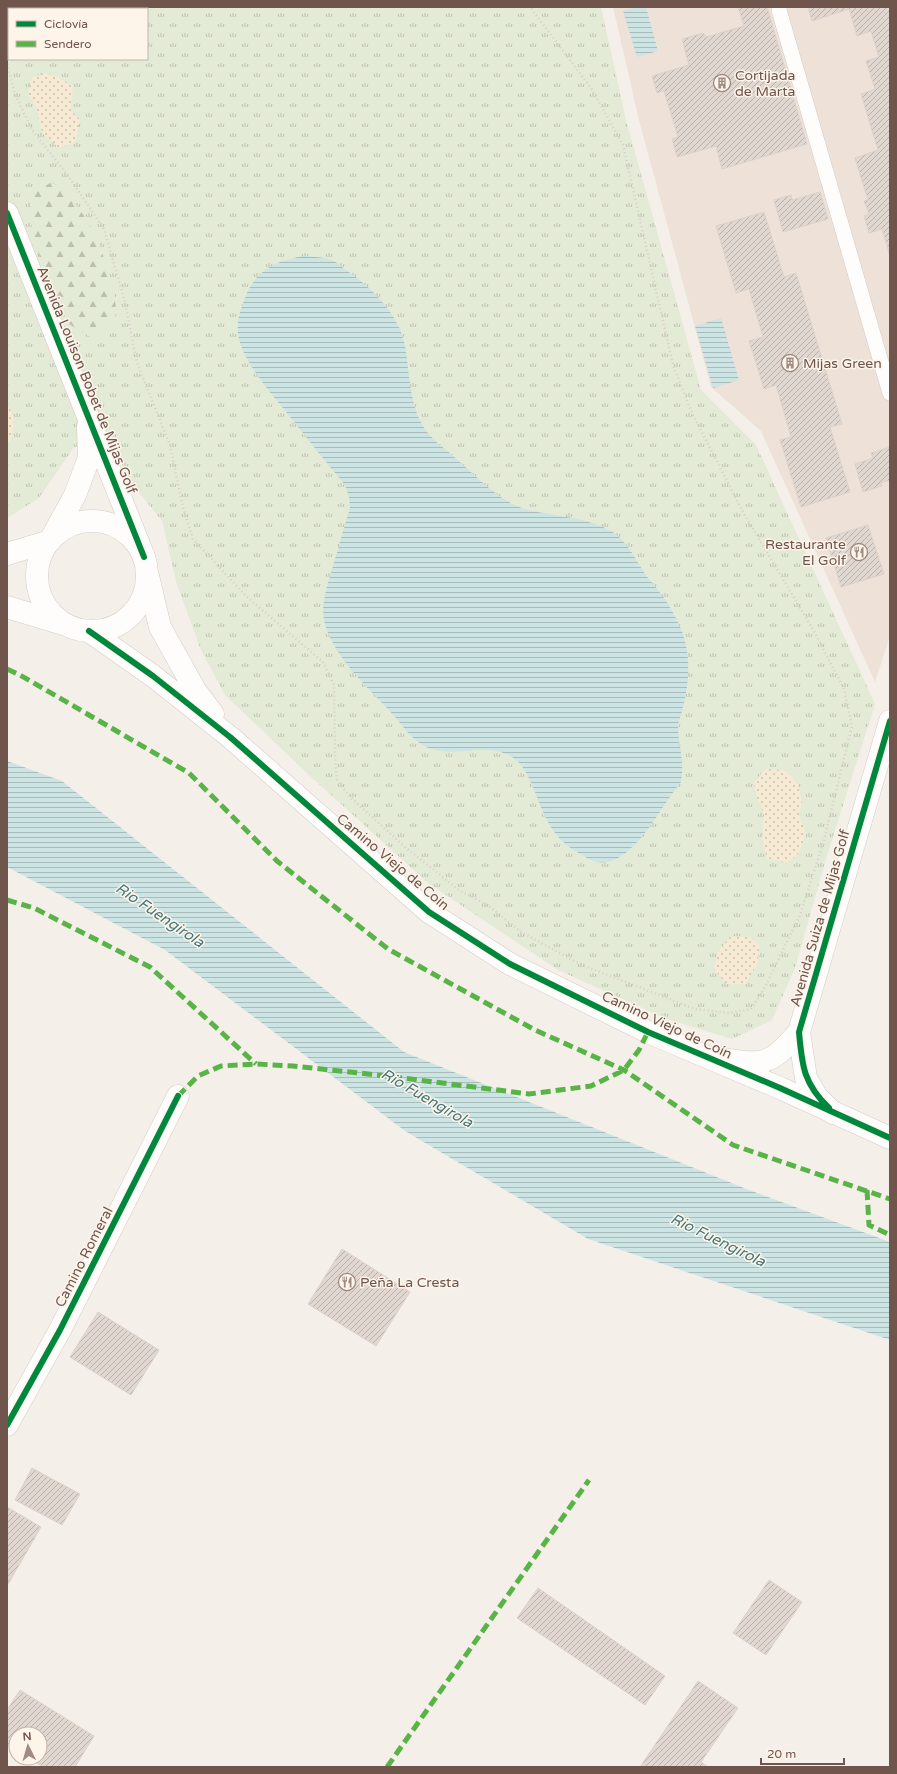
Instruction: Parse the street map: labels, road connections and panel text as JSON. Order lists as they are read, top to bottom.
{
  "streets": {
    "street": [
      "Avenida Louison Bobet de Mijas Golf",
      "Camino Viejo de Coín",
      "Avenida Suiza de Mijas Golf",
      "Camino Romeral"
    ]
  },
  "crossings": [
    ["Avenida Louison Bobet de Mijas Golf", "Camino Viejo de Coín"],
    ["Camino Viejo de Coín", "Avenida Suiza de Mijas Golf"]
  ],
  "water": ["Rio Fuengirola"],
  "places": {
    "building": ["Cortijada de Marta", "Mijas Green"],
    "restaurant": ["Restaurante El Golf", "Peña La Cresta"]
  },
  "legend": ["Ciclovía", "Sendero"],
  "scale_bar": "20 m",
  "north": "top"
}
